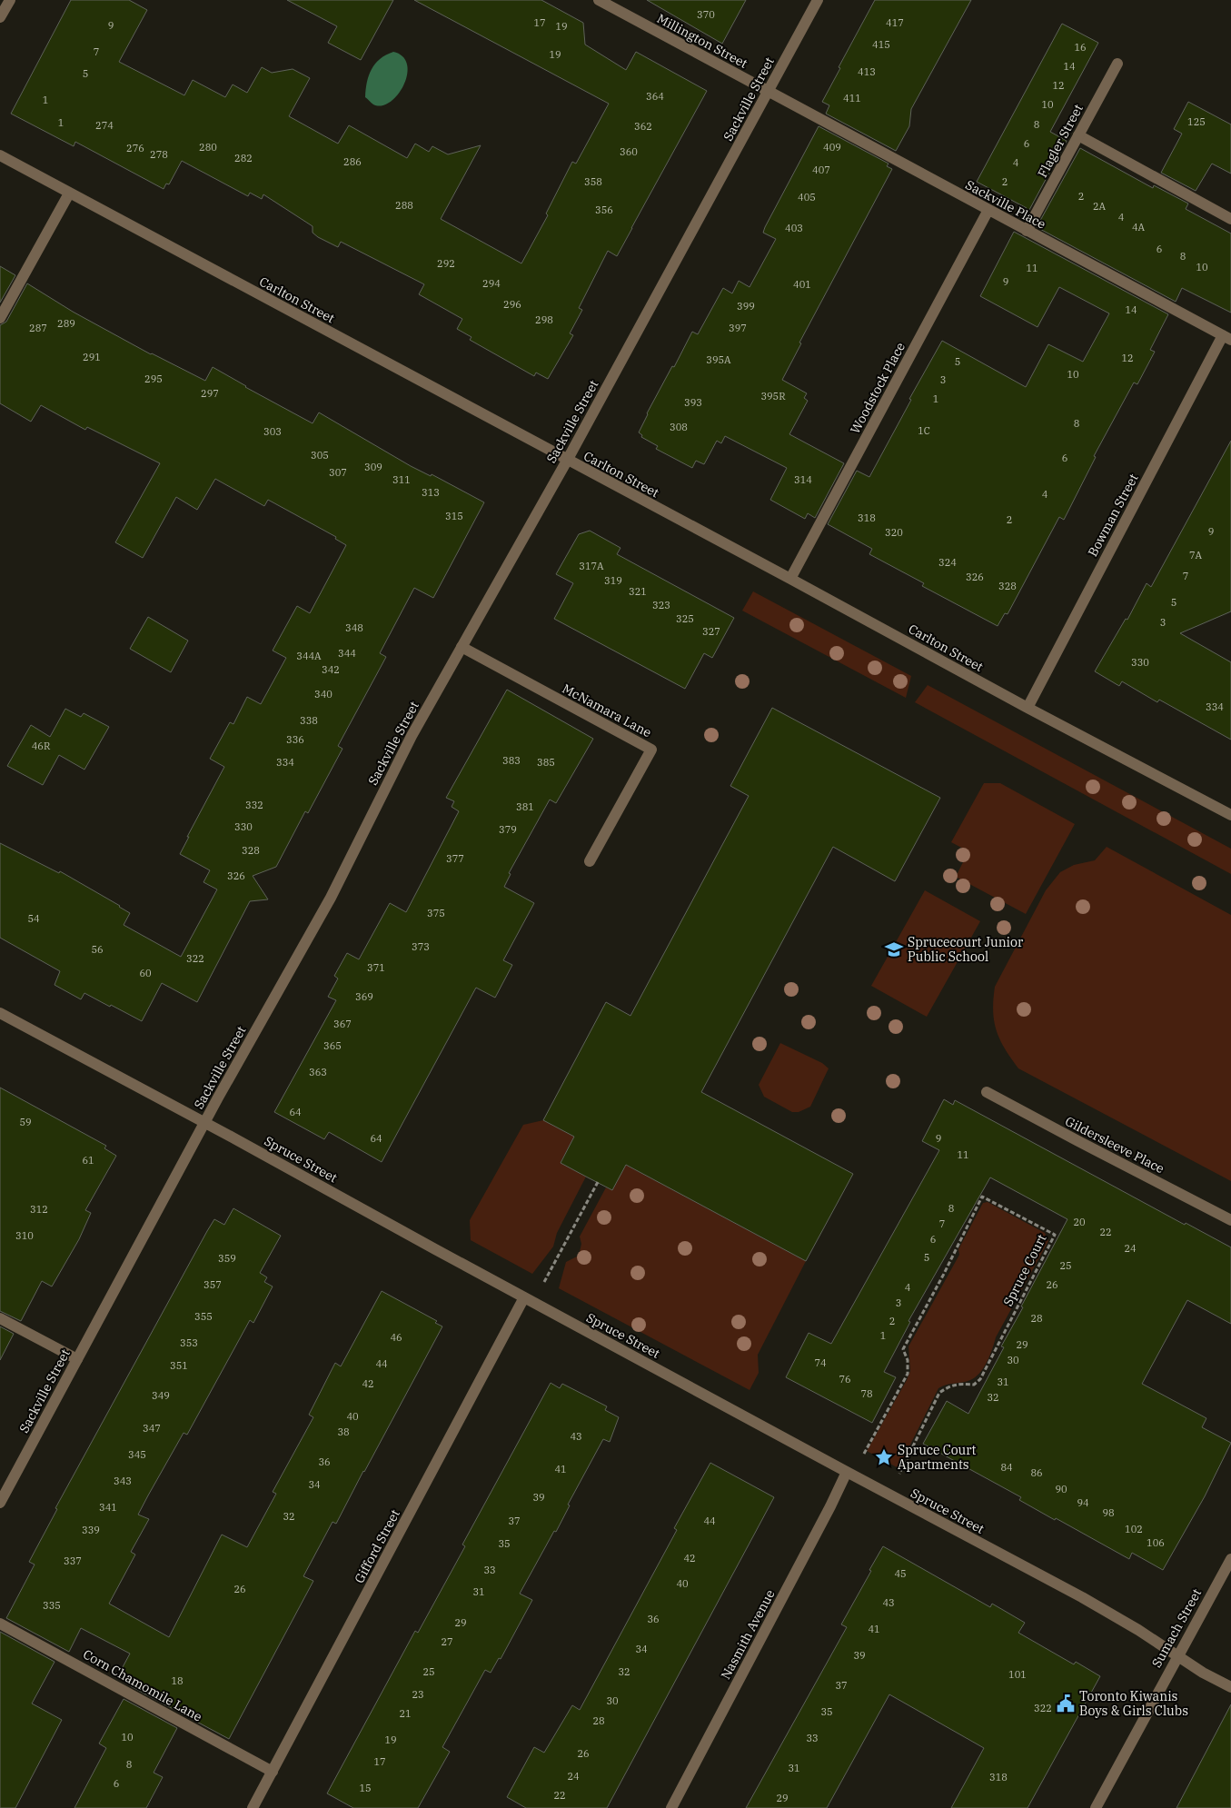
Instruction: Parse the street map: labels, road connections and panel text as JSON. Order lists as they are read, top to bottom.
{
  "streets": {
    "street": [
      "Millington Street",
      "Sackville Street",
      "Flagler Street",
      "Sackville Place",
      "Carlton Street",
      "Woodstock Place",
      "Bowman Street",
      "McNamara Lane",
      "Gildersleeve Place",
      "Spruce Street",
      "Gifford Street",
      "Sumach Street",
      "Nasmith Avenue",
      "Corn Chamomile Lane"
    ],
    "path": ["Spruce Court"]
  },
  "crossings": [
    ["Millington Street", "Sackville Street"],
    ["Millington Street", "Sackville Place"],
    ["Sackville Street", "Sackville Place"],
    ["Sackville Street", "Carlton Street"],
    ["Sackville Street", "McNamara Lane"],
    ["Sackville Street", "Spruce Street"],
    ["Flagler Street", "Sackville Place"],
    ["Sackville Place", "Woodstock Place"],
    ["Sackville Place", "Bowman Street"],
    ["Carlton Street", "Woodstock Place"],
    ["Carlton Street", "Bowman Street"],
    ["Spruce Street", "Gifford Street"],
    ["Spruce Street", "Sumach Street"],
    ["Spruce Street", "Nasmith Avenue"],
    ["Gifford Street", "Corn Chamomile Lane"]
  ],
  "places": {
    "school or university": ["Sprucecourt Junior Public School"],
    "place": ["Spruce Court Apartments"],
    "public building": ["Toronto Kiwanis Boys & Girls Clubs"]
  },
  "house_numbers": [
    "370",
    "17",
    "417",
    "9",
    "19",
    "415",
    "16",
    "7",
    "19",
    "14",
    "413",
    "5",
    "12",
    "364",
    "411",
    "1",
    "10",
    "125",
    "1",
    "8",
    "274",
    "362",
    "6",
    "280",
    "409",
    "276",
    "360",
    "278",
    "282",
    "286",
    "4",
    "407",
    "358",
    "2",
    "2",
    "405",
    "288",
    "2A",
    "356",
    "4",
    "4A",
    "403",
    "6",
    "8",
    "292",
    "10",
    "11",
    "9",
    "294",
    "401",
    "296",
    "399",
    "14",
    "298",
    "289",
    "287",
    "397",
    "291",
    "12",
    "395A",
    "5",
    "10",
    "295",
    "3",
    "297",
    "395R",
    "1",
    "393",
    "8",
    "308",
    "1C",
    "303",
    "305",
    "6",
    "309",
    "307",
    "311",
    "314",
    "313",
    "4",
    "315",
    "318",
    "2",
    "9",
    "320",
    "7A",
    "324",
    "317A",
    "7",
    "326",
    "319",
    "328",
    "321",
    "5",
    "323",
    "325",
    "3",
    "348",
    "327",
    "344",
    "344A",
    "330",
    "342",
    "340",
    "334",
    "338",
    "336",
    "46R",
    "383",
    "334",
    "385",
    "332",
    "381",
    "330",
    "379",
    "328",
    "377",
    "326",
    "375",
    "54",
    "373",
    "56",
    "322",
    "371",
    "60",
    "369",
    "367",
    "365",
    "363",
    "64",
    "59",
    "64",
    "9",
    "11",
    "61",
    "8",
    "312",
    "20",
    "7",
    "22",
    "310",
    "6",
    "24",
    "5",
    "359",
    "25",
    "357",
    "26",
    "4",
    "3",
    "355",
    "28",
    "2",
    "1",
    "46",
    "353",
    "29",
    "30",
    "74",
    "44",
    "351",
    "76",
    "31",
    "42",
    "78",
    "349",
    "32",
    "40",
    "347",
    "38",
    "43",
    "345",
    "36",
    "84",
    "41",
    "86",
    "343",
    "34",
    "90",
    "39",
    "94",
    "341",
    "98",
    "32",
    "37",
    "44",
    "102",
    "339",
    "106",
    "35",
    "42",
    "337",
    "33",
    "45",
    "40",
    "26",
    "31",
    "43",
    "335",
    "36",
    "29",
    "41",
    "27",
    "34",
    "39",
    "25",
    "32",
    "101",
    "18",
    "37",
    "23",
    "30",
    "322",
    "35",
    "21",
    "28",
    "10",
    "33",
    "19",
    "26",
    "17",
    "8",
    "31",
    "24",
    "318",
    "6",
    "15",
    "22",
    "29"
  ]
}
